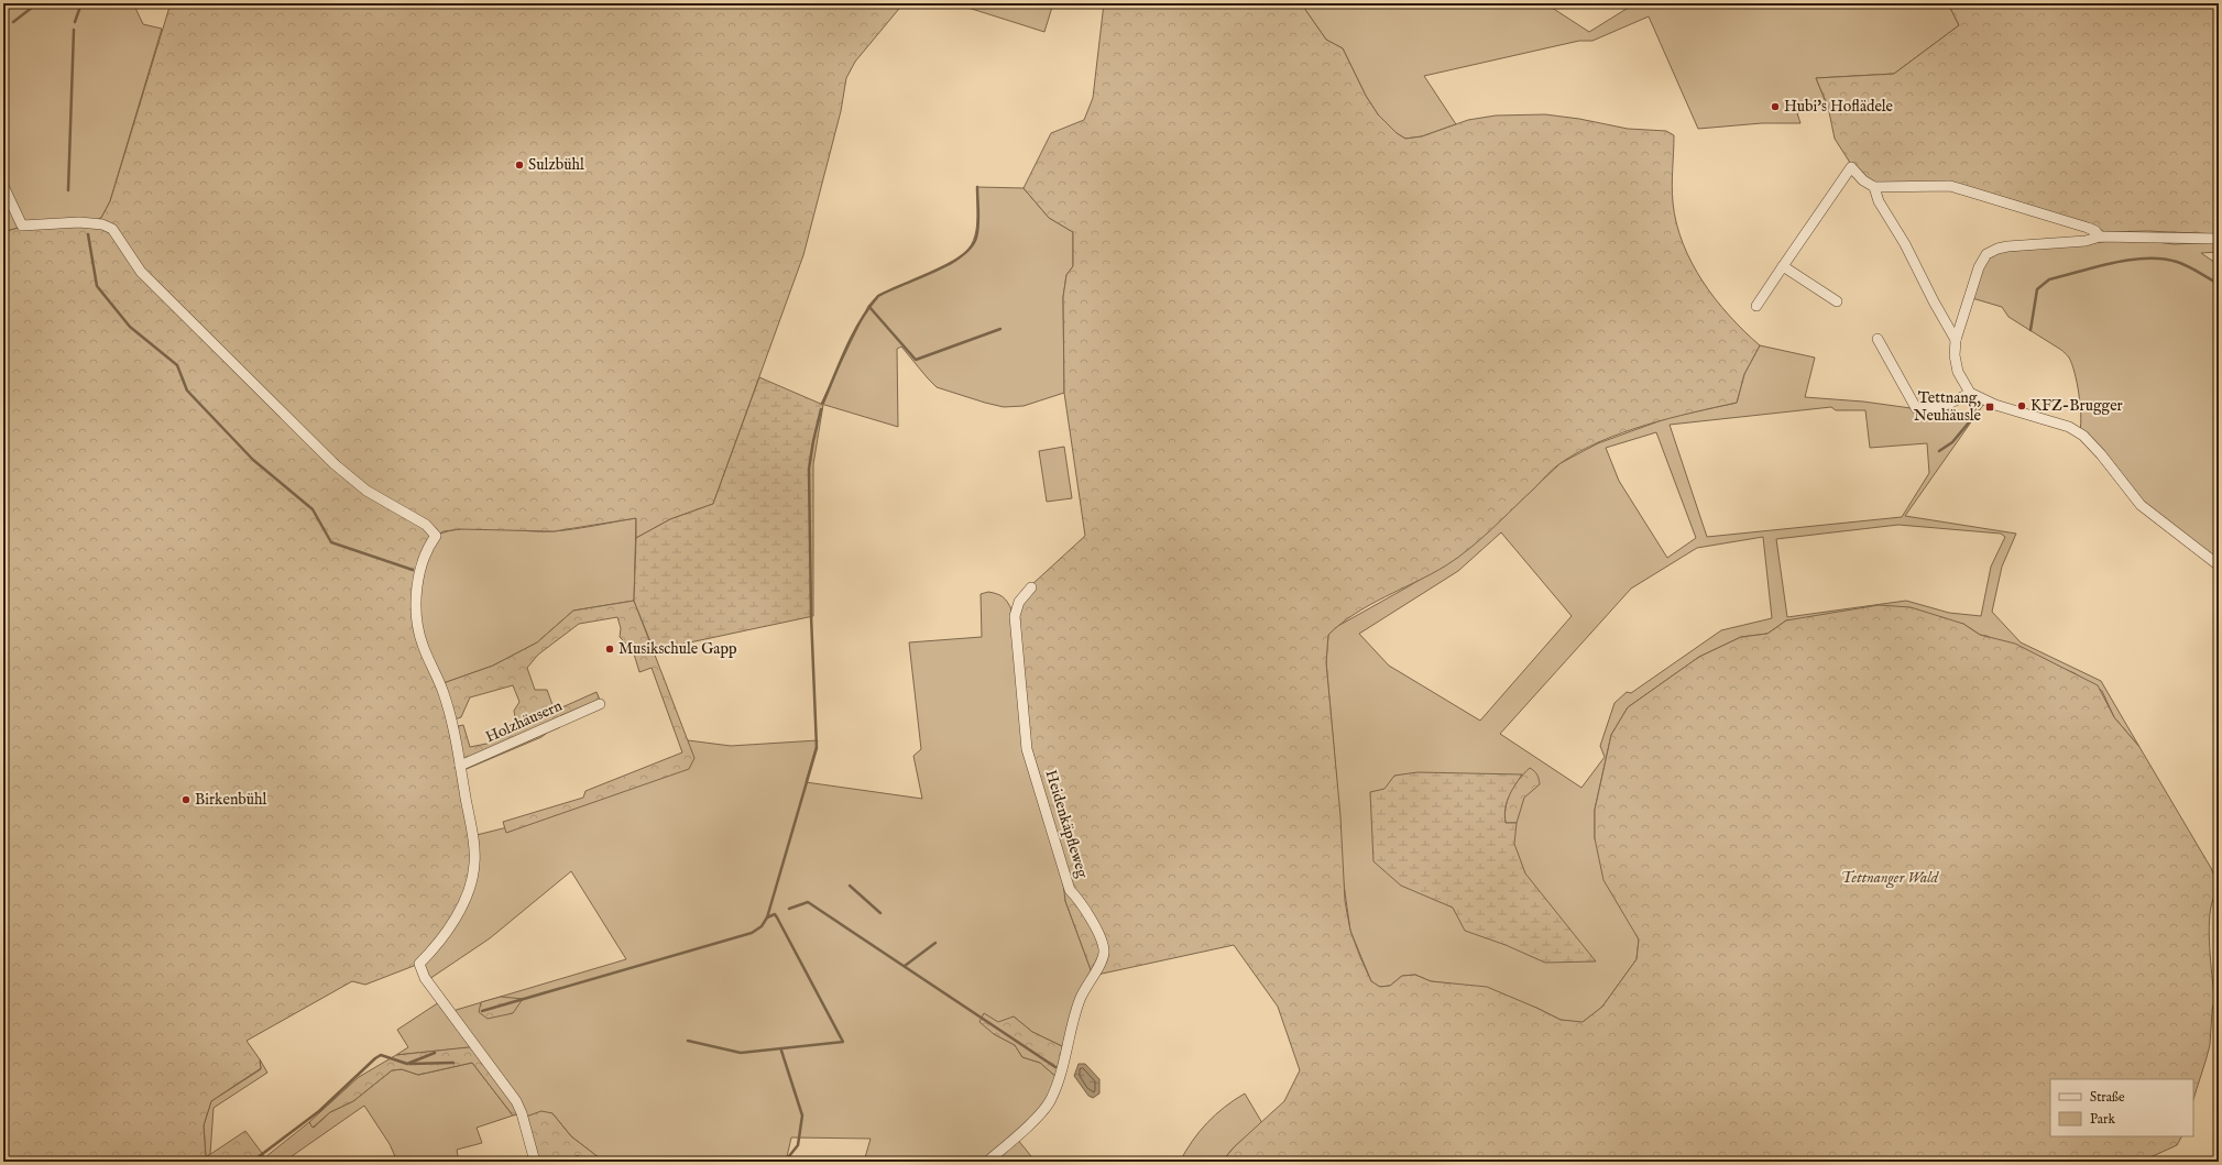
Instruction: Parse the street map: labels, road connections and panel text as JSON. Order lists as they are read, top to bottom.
{
  "streets": {
    "street": ["Holzhäusern", "Heidenkäpfleweg"]
  },
  "parks": ["Tettnanger Wald"],
  "places": {
    "other": [
      "Hubi's Hoflädele",
      "Sulzbühl",
      "KFZ-Brugger",
      "Musikschule Gapp",
      "Birkenbühl"
    ],
    "transit": ["Tettnang, Neuhäusle"]
  },
  "legend": ["Straße", "Park"]
}
